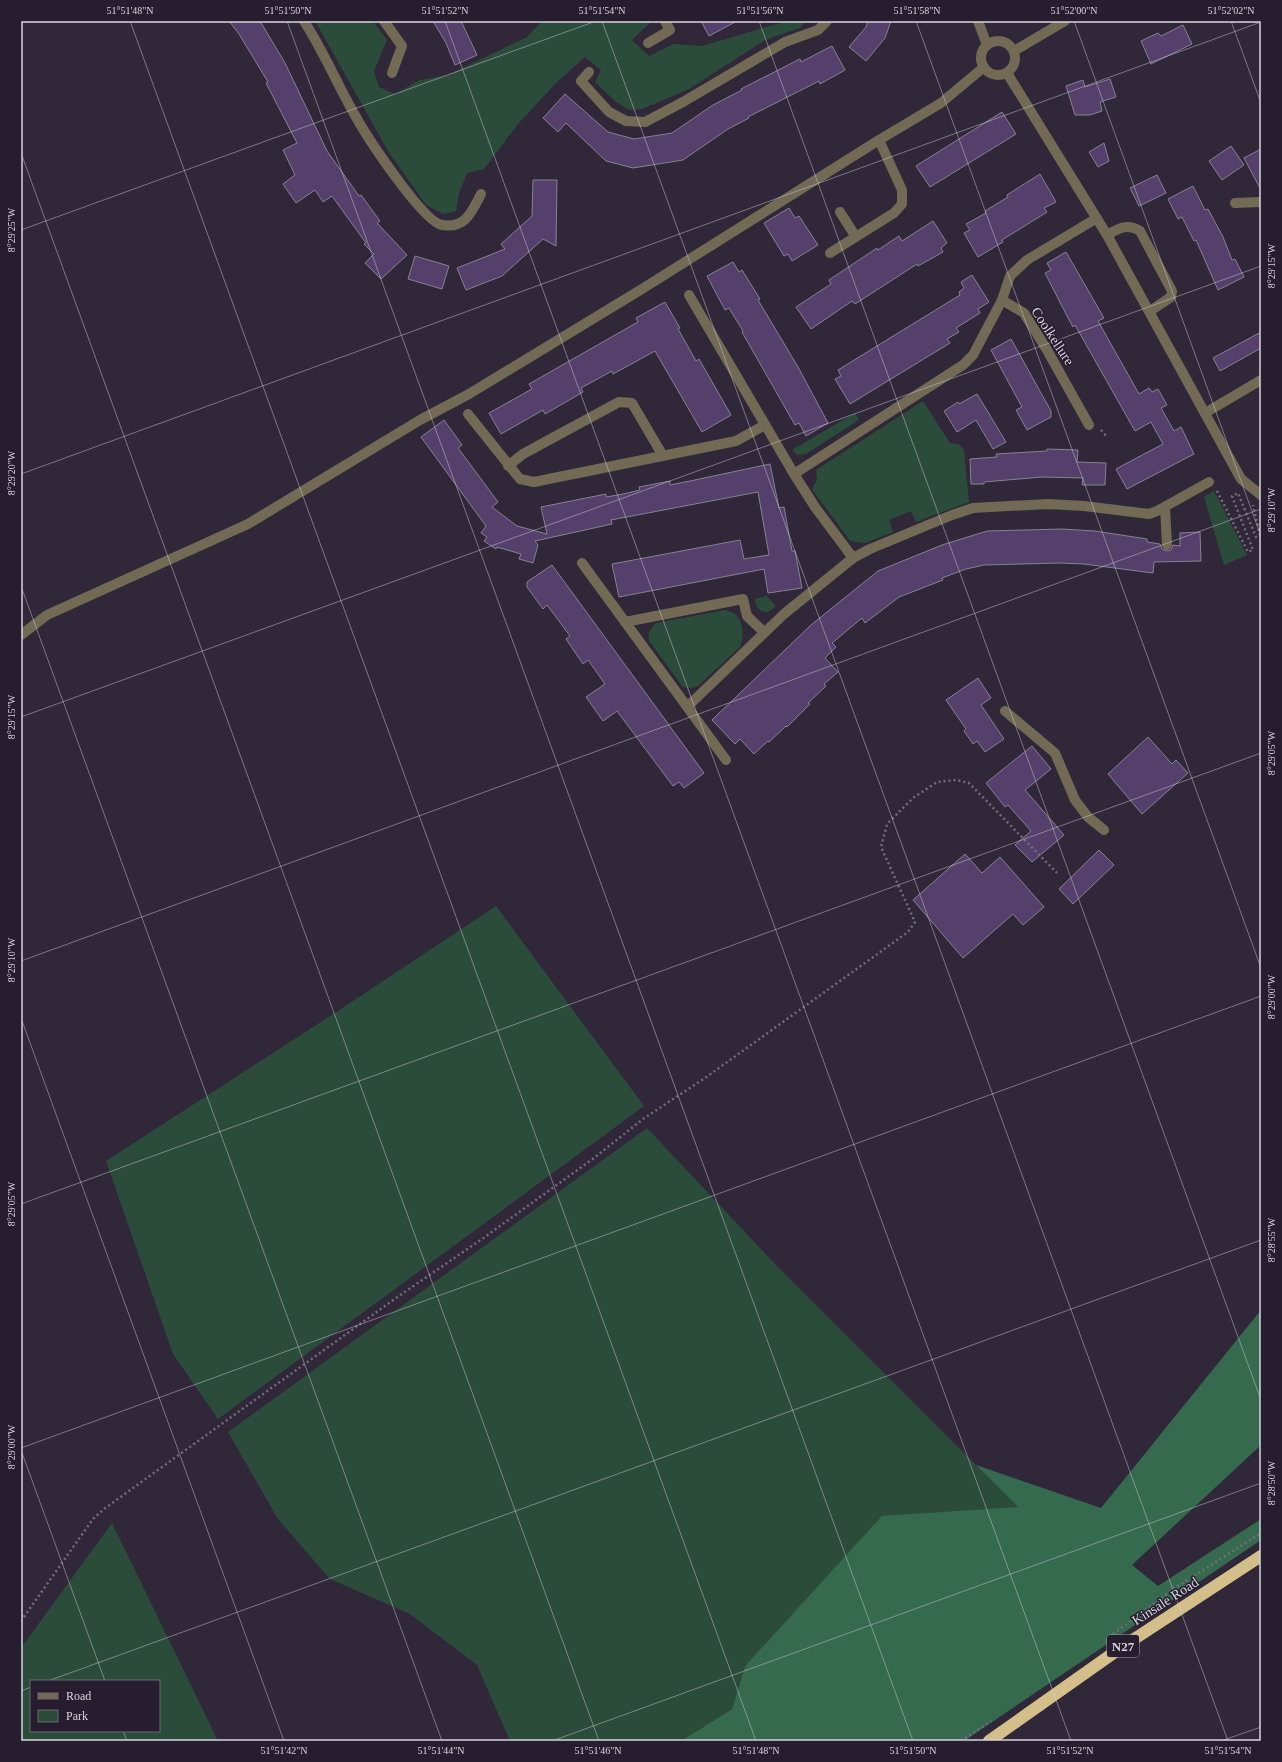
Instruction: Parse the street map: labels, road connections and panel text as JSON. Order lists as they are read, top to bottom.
{
  "streets": {
    "highway": ["Kinsale Road", "N27"],
    "street": ["Coolkellure"]
  },
  "legend": ["Road", "Park"],
  "coordinates": [
    "51°51'48\"N",
    "51°51'50\"N",
    "51°51'52\"N",
    "51°51'54\"N",
    "51°51'56\"N",
    "51°51'58\"N",
    "51°52'00\"N",
    "51°52'02\"N",
    "8°29'25\"W",
    "8°29'15\"W",
    "8°29'20\"W",
    "8°29'10\"W",
    "8°29'05\"W",
    "8°29'00\"W",
    "8°28'55\"W",
    "8°28'50\"W",
    "51°51'42\"N",
    "51°51'44\"N",
    "51°51'46\"N"
  ]
}
